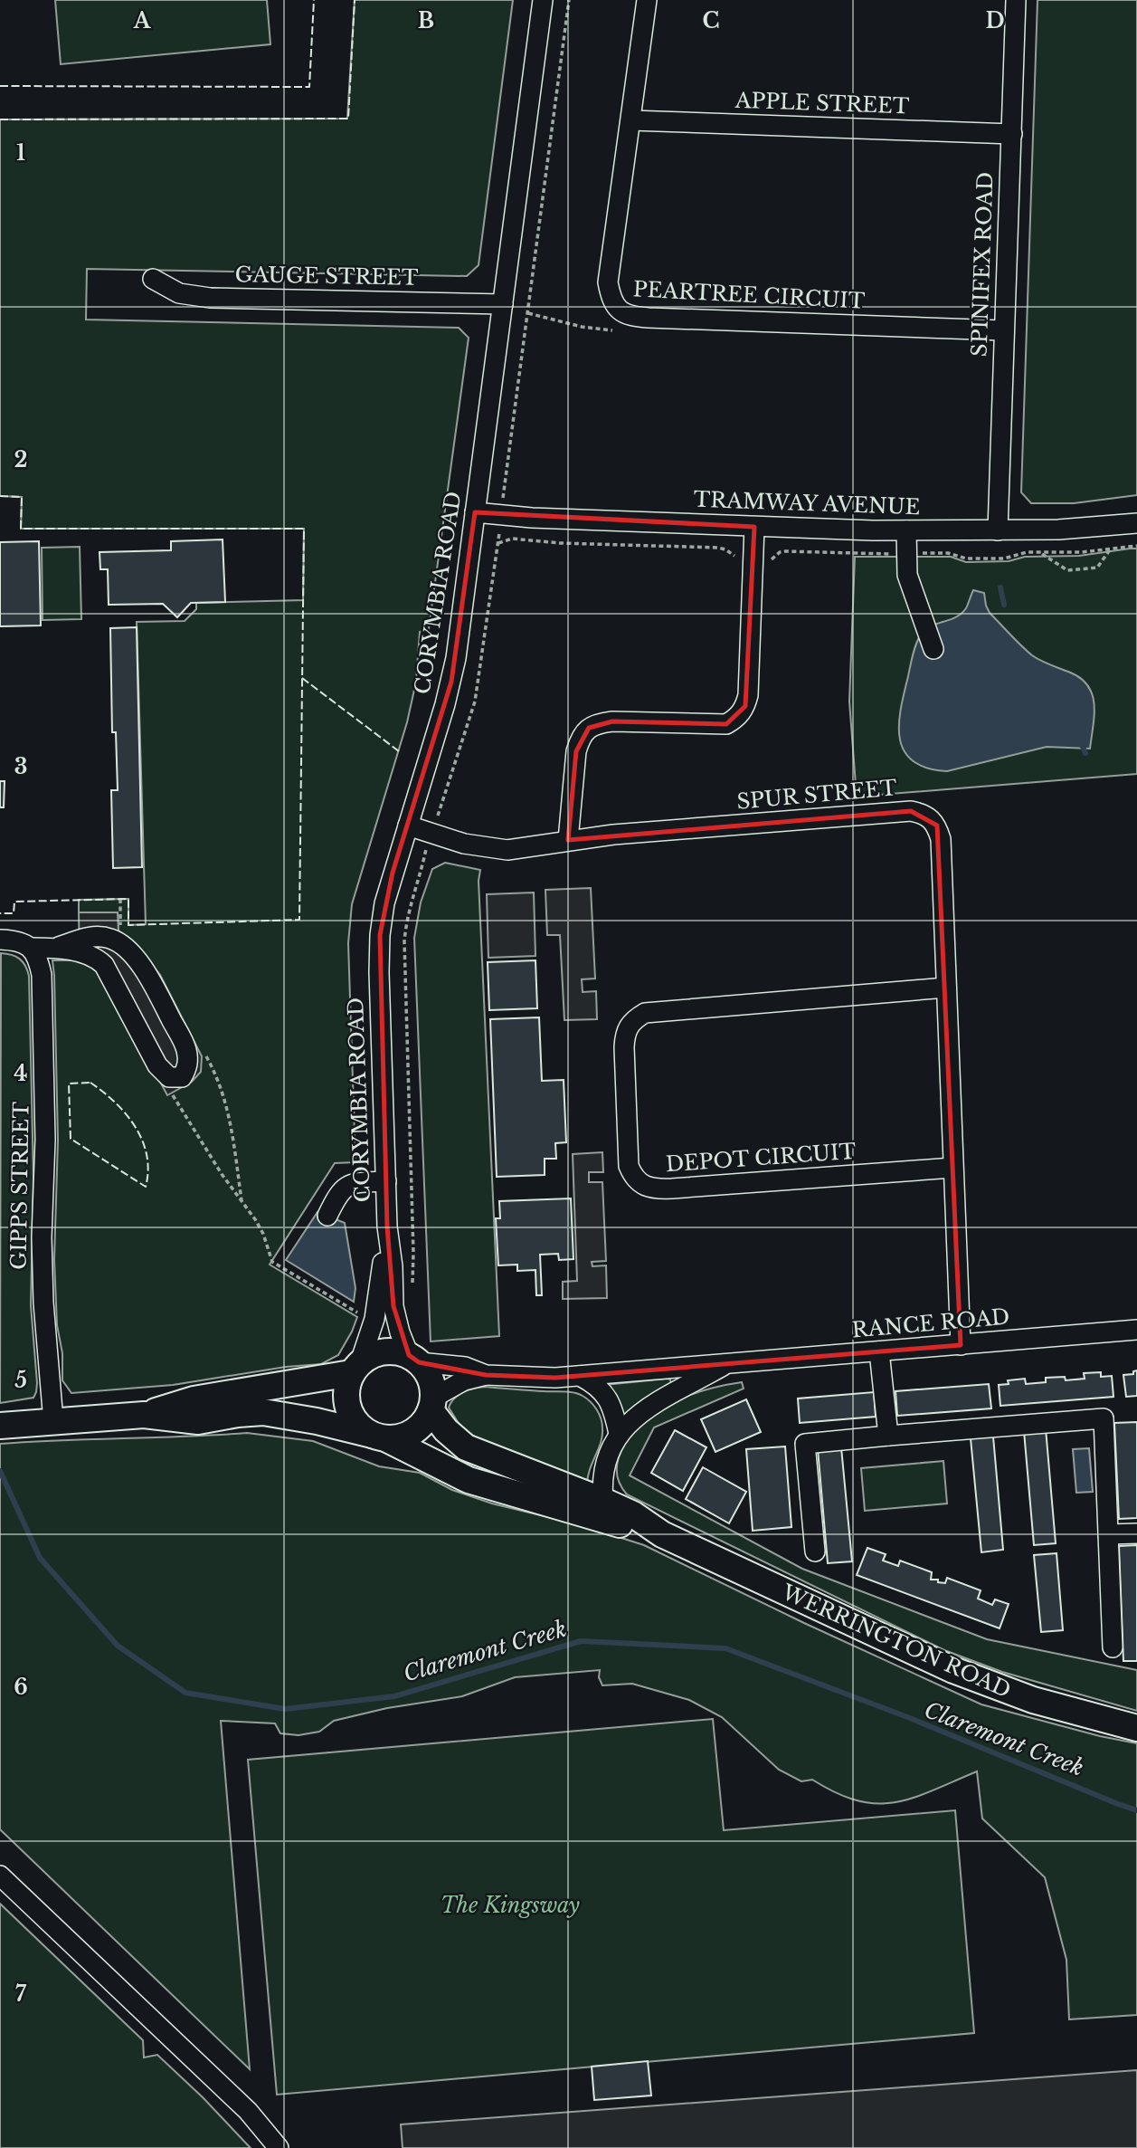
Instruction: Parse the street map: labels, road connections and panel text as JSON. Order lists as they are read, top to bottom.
{
  "streets": {
    "main road": ["WERRINGTON ROAD"],
    "street": [
      "APPLE STREET",
      "SPINIFEX ROAD",
      "GAUGE STREET",
      "PEARTREE CIRCUIT",
      "TRAMWAY AVENUE",
      "CORYMBIA ROAD",
      "SPUR STREET",
      "DEPOT CIRCUIT",
      "GIPPS STREET",
      "RANCE ROAD"
    ]
  },
  "crossings": [
    ["APPLE STREET", "SPINIFEX ROAD"],
    ["APPLE STREET", "PEARTREE CIRCUIT"],
    ["SPINIFEX ROAD", "PEARTREE CIRCUIT"],
    ["SPINIFEX ROAD", "TRAMWAY AVENUE"],
    ["GAUGE STREET", "CORYMBIA ROAD"],
    ["TRAMWAY AVENUE", "CORYMBIA ROAD"],
    ["CORYMBIA ROAD", "SPUR STREET"],
    ["CORYMBIA ROAD", "RANCE ROAD"],
    ["CORYMBIA ROAD", "WERRINGTON ROAD"],
    ["SPUR STREET", "DEPOT CIRCUIT"],
    ["SPUR STREET", "RANCE ROAD"],
    ["GIPPS STREET", "WERRINGTON ROAD"],
    ["RANCE ROAD", "WERRINGTON ROAD"]
  ],
  "water": ["Claremont Creek"],
  "parks": ["The Kingsway"],
  "grid": {
    "columns": [
      "A",
      "B",
      "C",
      "D"
    ],
    "rows": [
      "1",
      "2",
      "3",
      "4",
      "5",
      "6",
      "7"
    ]
  }
}
